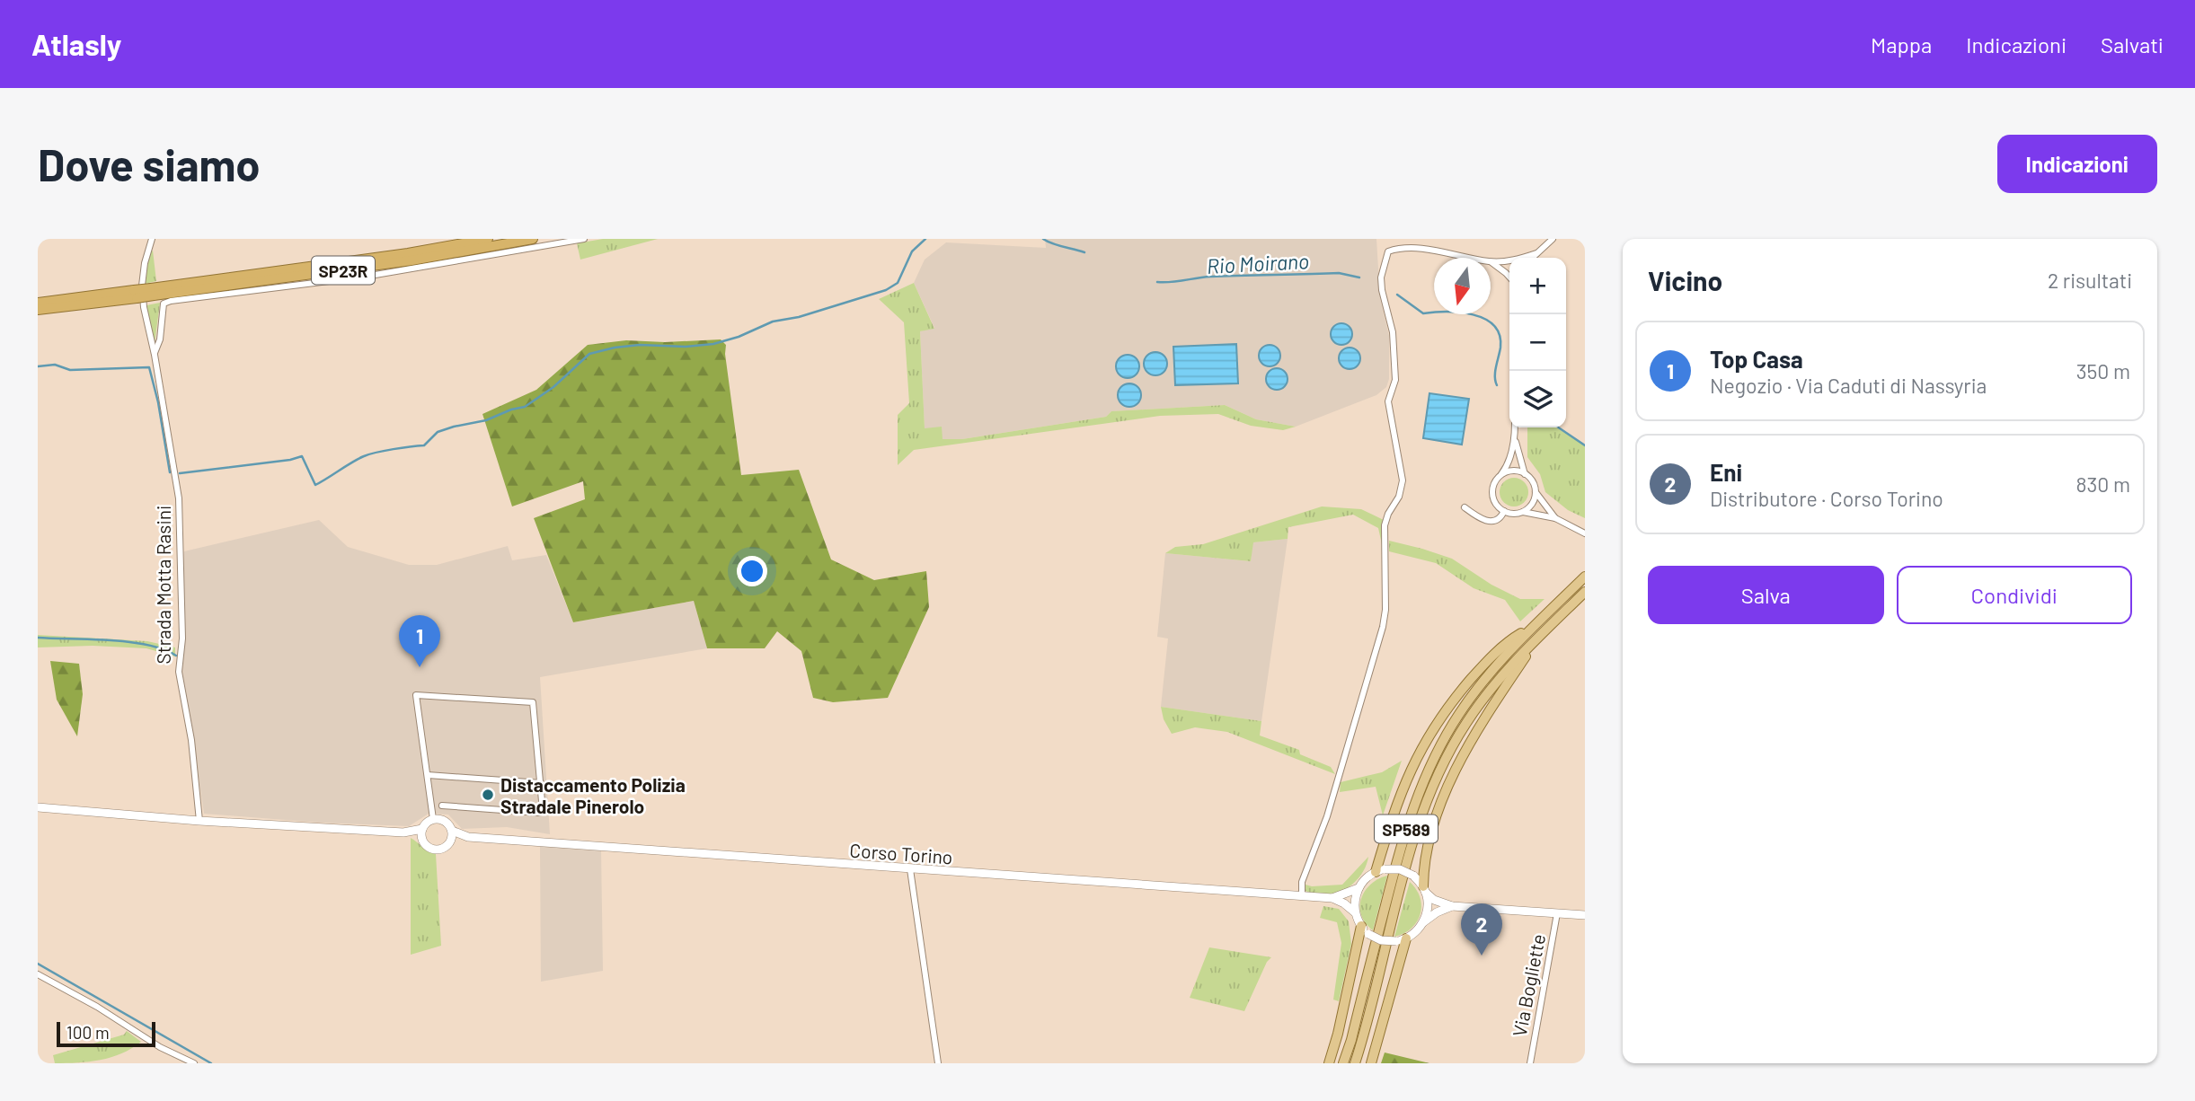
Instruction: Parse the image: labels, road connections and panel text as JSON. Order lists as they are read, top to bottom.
{
  "streets": {
    "highway": ["SP23R"],
    "main road": ["SP589", "Corso Torino"],
    "street": ["Strada Motta Rasini", "Via Bogliette"]
  },
  "water": ["Rio Moirano"],
  "places": ["Distaccamento Polizia Stradale Pinerolo"],
  "scale_bar": "100 m",
  "north": "bottom",
  "page": {
    "header": "Atlasly",
    "nav": ["Mappa", "Indicazioni", "Salvati"],
    "buttons": [
      "Indicazioni",
      ["Salva", "Condividi"]
    ],
    "title": "Dove siamo",
    "heading": ["Vicino", "2 risultati"],
    "map_buttons": ["+", "−"],
    "list": [
      {
        "mark": "1",
        "name": "Top Casa",
        "note": "Negozio · Via Caduti di Nassyria",
        "value": "350 m"
      },
      {
        "mark": "2",
        "name": "Eni",
        "note": "Distributore · Corso Torino",
        "value": "830 m"
      }
    ],
    "pins": ["1", "2"],
    "scale": "100 m"
  }
}
